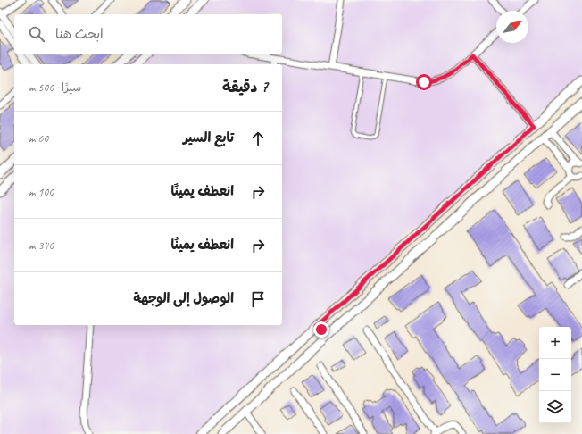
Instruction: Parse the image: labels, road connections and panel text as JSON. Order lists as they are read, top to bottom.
{
  "north": "top right",
  "page": {
    "search": "ابحث هنا",
    "heading": ["7 دقيقة", "سيرًا · 500 m"],
    "list": [
      ["تابع السير", "60 m"],
      ["انعطف يمينًا", "100 m"],
      ["انعطف يمينًا", "340 m"],
      "الوصول إلى الوجهة"
    ],
    "map_buttons": ["+", "−"]
  }
}
